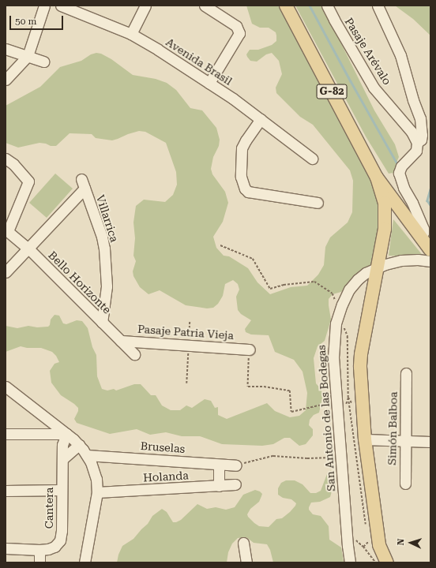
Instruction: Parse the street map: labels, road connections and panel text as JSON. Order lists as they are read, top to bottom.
{
  "streets": {
    "main road": ["G-82"],
    "street": [
      "Pasaje Arévalo",
      "Avenida Brasil",
      "Villarrica",
      "Bello Horizonte",
      "Pasaje Patria Vieja",
      "San Antonio de las Bodegas",
      "Simón Balboa",
      "Bruselas",
      "Holanda",
      "Cantera"
    ]
  },
  "crossings": [
    ["Villarrica", "Bello Horizonte"],
    ["Bello Horizonte", "Pasaje Patria Vieja"]
  ],
  "scale_bar": "50 m",
  "north": "left"
}
